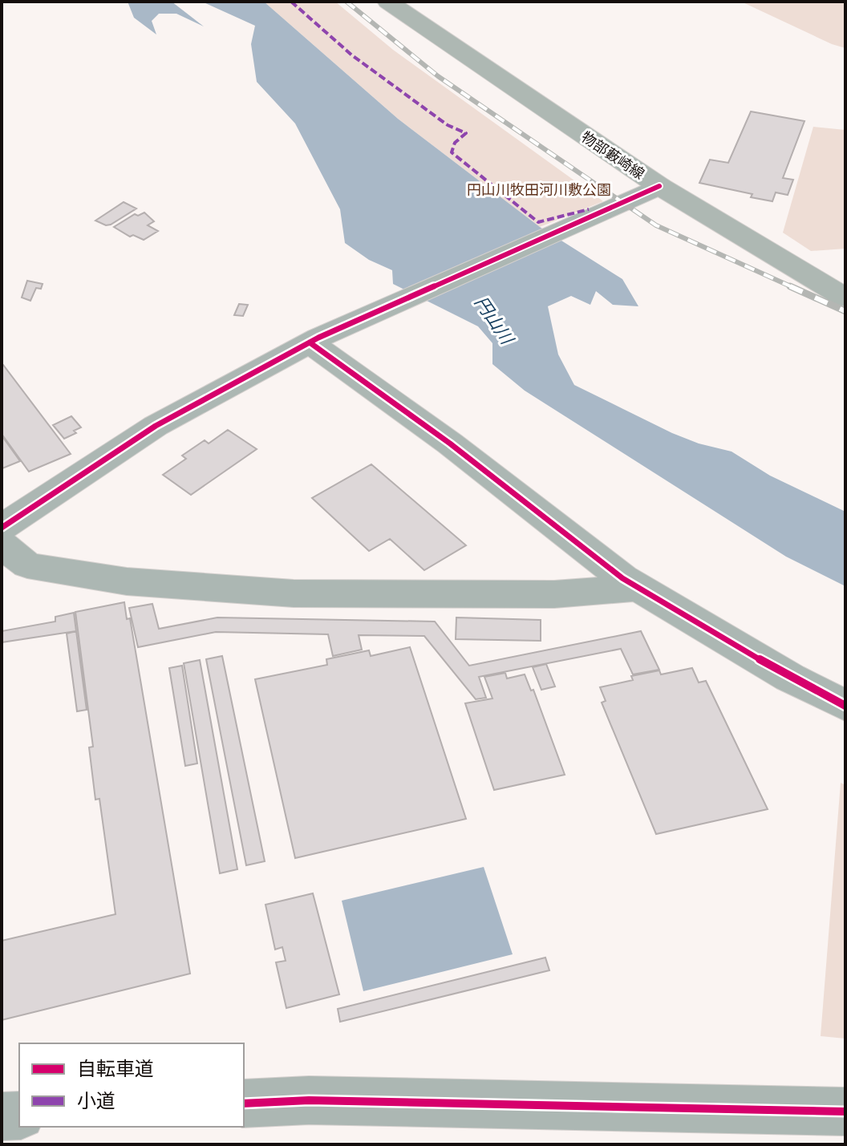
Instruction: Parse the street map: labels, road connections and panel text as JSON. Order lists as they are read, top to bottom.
{
  "streets": {
    "main road": ["物部藪崎線"]
  },
  "water": ["円山川"],
  "parks": ["円山川牧田河川敷公園"],
  "legend": ["自転車道", "小道"]
}
